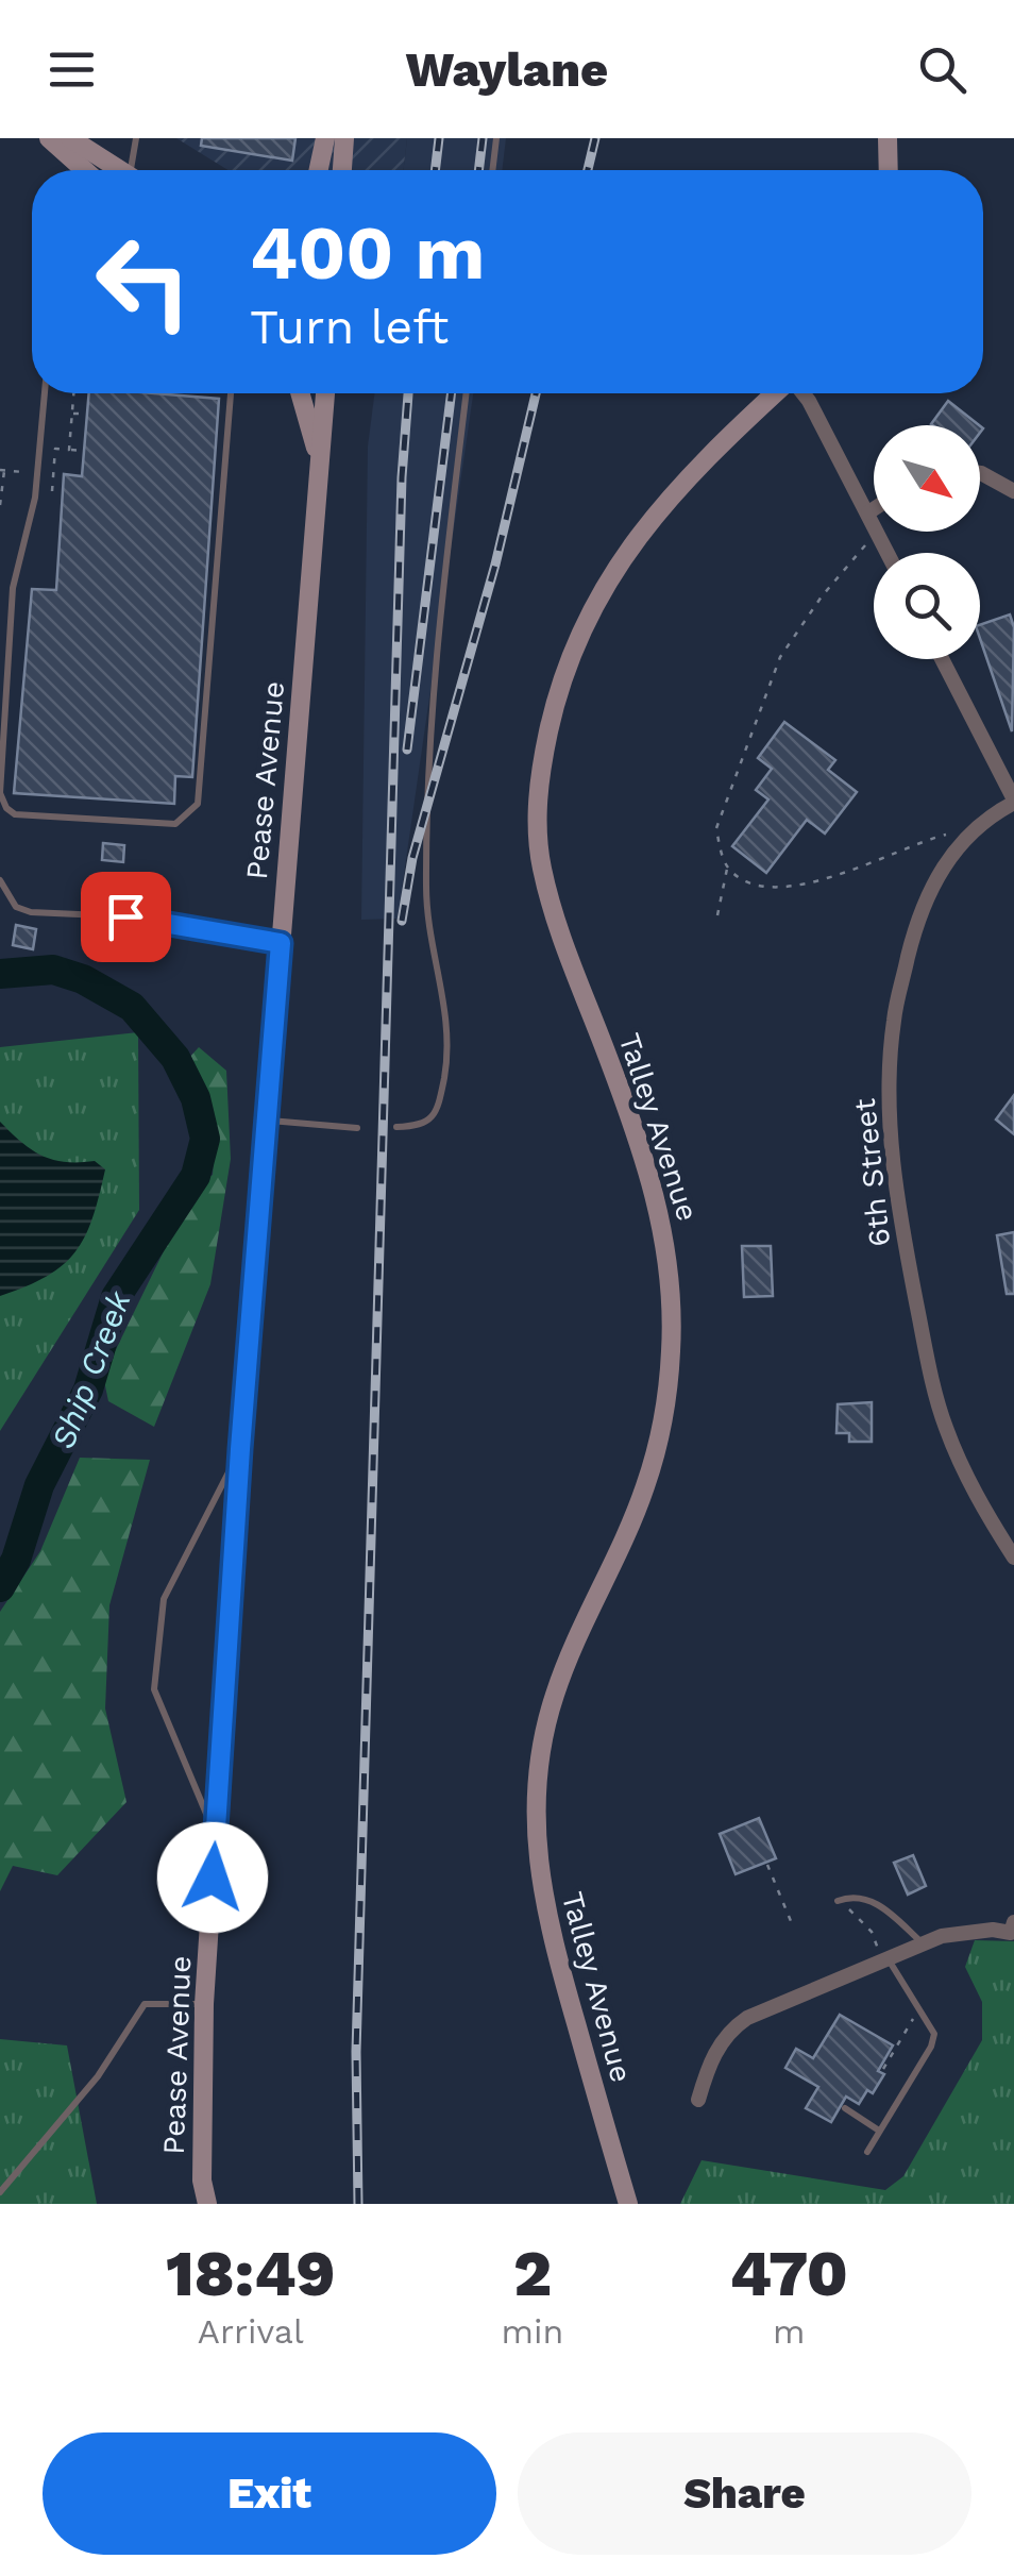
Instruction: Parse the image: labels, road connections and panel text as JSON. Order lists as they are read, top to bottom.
{
  "streets": {
    "street": ["Pease Avenue", "Talley Avenue", "6th Street"]
  },
  "water": ["Ship Creek"],
  "north": "bottom right",
  "page": {
    "header": "Waylane",
    "turn": ["400 m", "Turn left"],
    "eta": [
      "18:49",
      "Arrival",
      "2",
      "min",
      "470",
      "m"
    ],
    "buttons": ["Exit", "Share"]
  }
}
